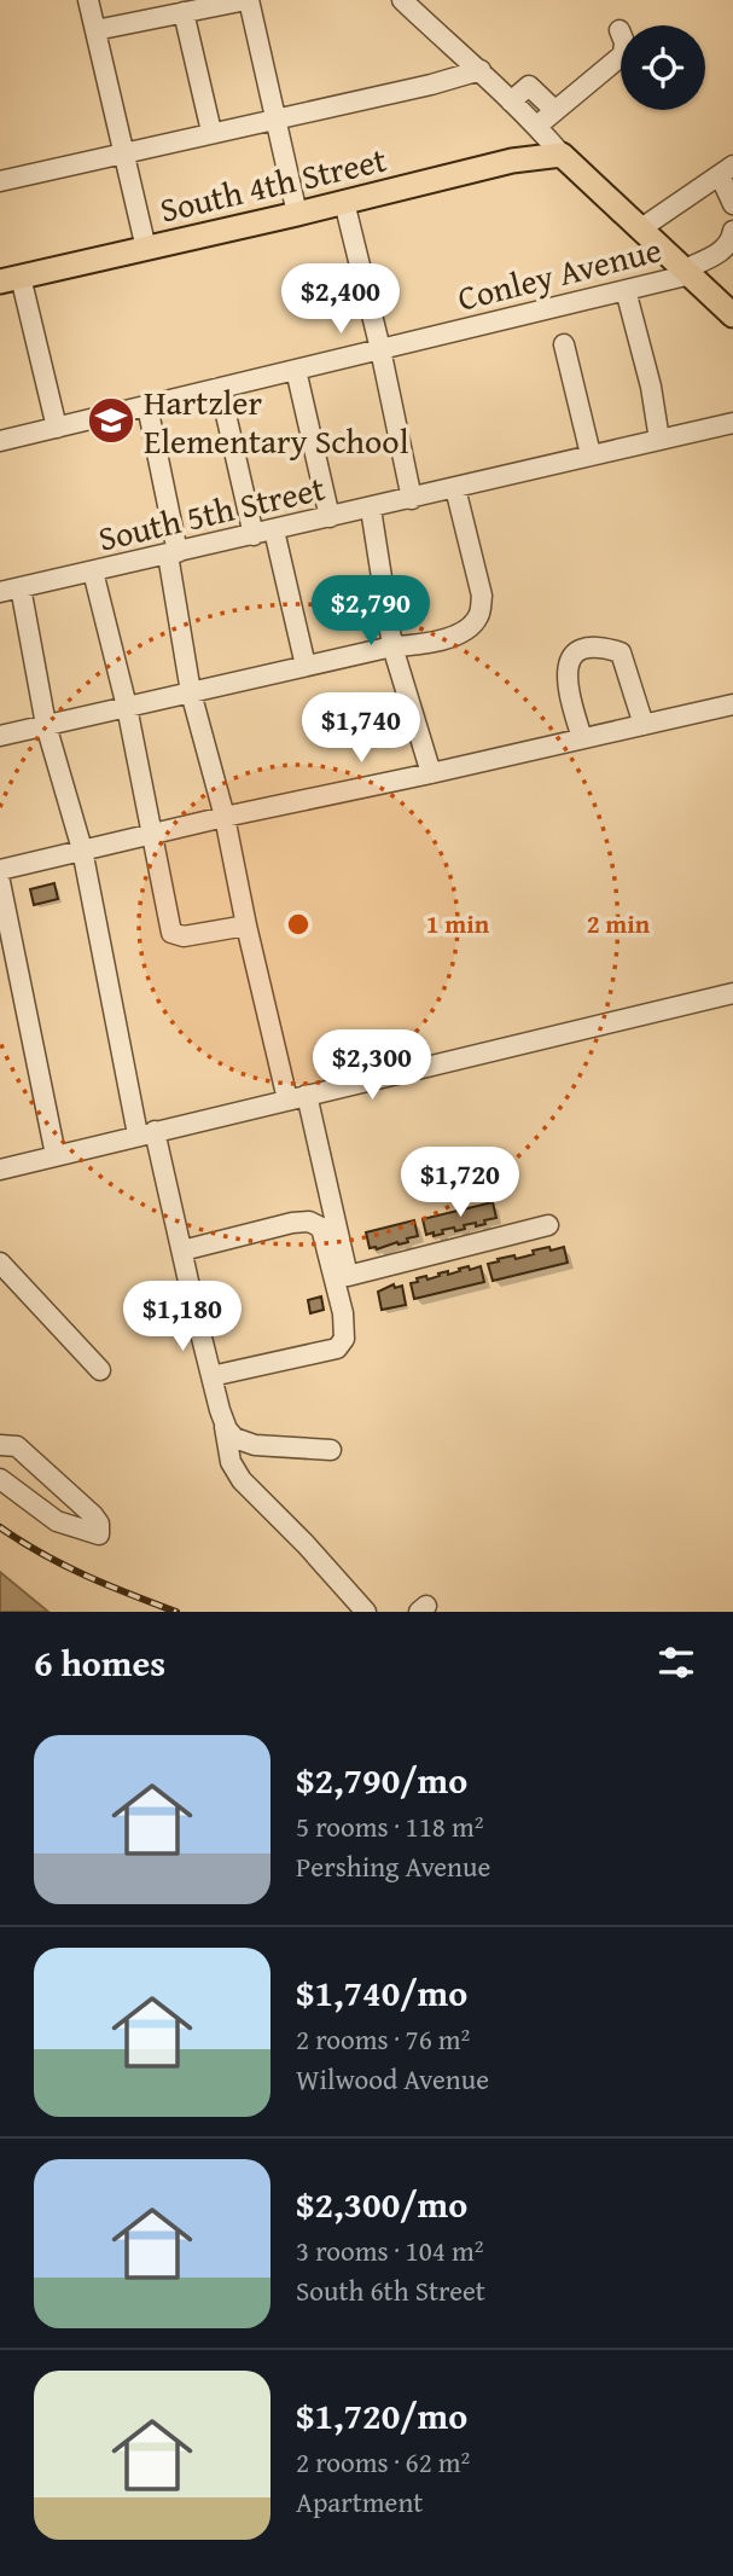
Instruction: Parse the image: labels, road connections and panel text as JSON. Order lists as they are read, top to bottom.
{
  "streets": {
    "main road": ["South 4th Street"],
    "street": ["Conley Avenue", "South 5th Street"]
  },
  "places": {
    "school or university": ["Hartzler Elementary School"]
  },
  "page": {
    "price": [
      "$2,400",
      "$2,790",
      "$1,740",
      "$2,300",
      "$1,720",
      "$1,180"
    ],
    "heading": "6 homes",
    "list": [
      {
        "name": "$2,790/mo",
        "note": "5 rooms · 118 m² · Pershing Avenue"
      },
      {
        "name": "$1,740/mo",
        "note": "2 rooms · 76 m² · Wilwood Avenue"
      },
      {
        "name": "$2,300/mo",
        "note": "3 rooms · 104 m² · South 6th Street"
      },
      {
        "name": "$1,720/mo",
        "note": "2 rooms · 62 m² · Apartment"
      }
    ]
  },
  "rings": ["1 min", "2 min"]
}
